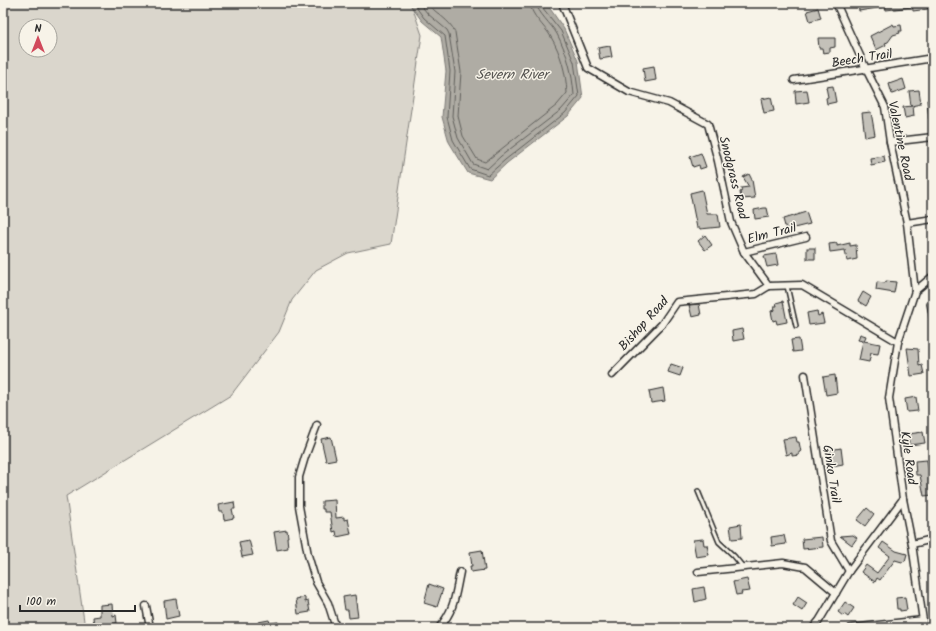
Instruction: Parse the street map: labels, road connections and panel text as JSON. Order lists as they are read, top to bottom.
{
  "streets": {
    "street": [
      "Beech Trail",
      "Valentine Road",
      "Snodgrass Road",
      "Elm Trail",
      "Bishop Road",
      "Kyle Road",
      "Ginko Trail"
    ]
  },
  "crossings": [
    ["Beech Trail", "Valentine Road"],
    ["Valentine Road", "Kyle Road"],
    ["Snodgrass Road", "Elm Trail"],
    ["Snodgrass Road", "Bishop Road"],
    ["Kyle Road", "Ginko Trail"]
  ],
  "water": ["Severn River"],
  "scale_bar": "100 m",
  "north": "top"
}
